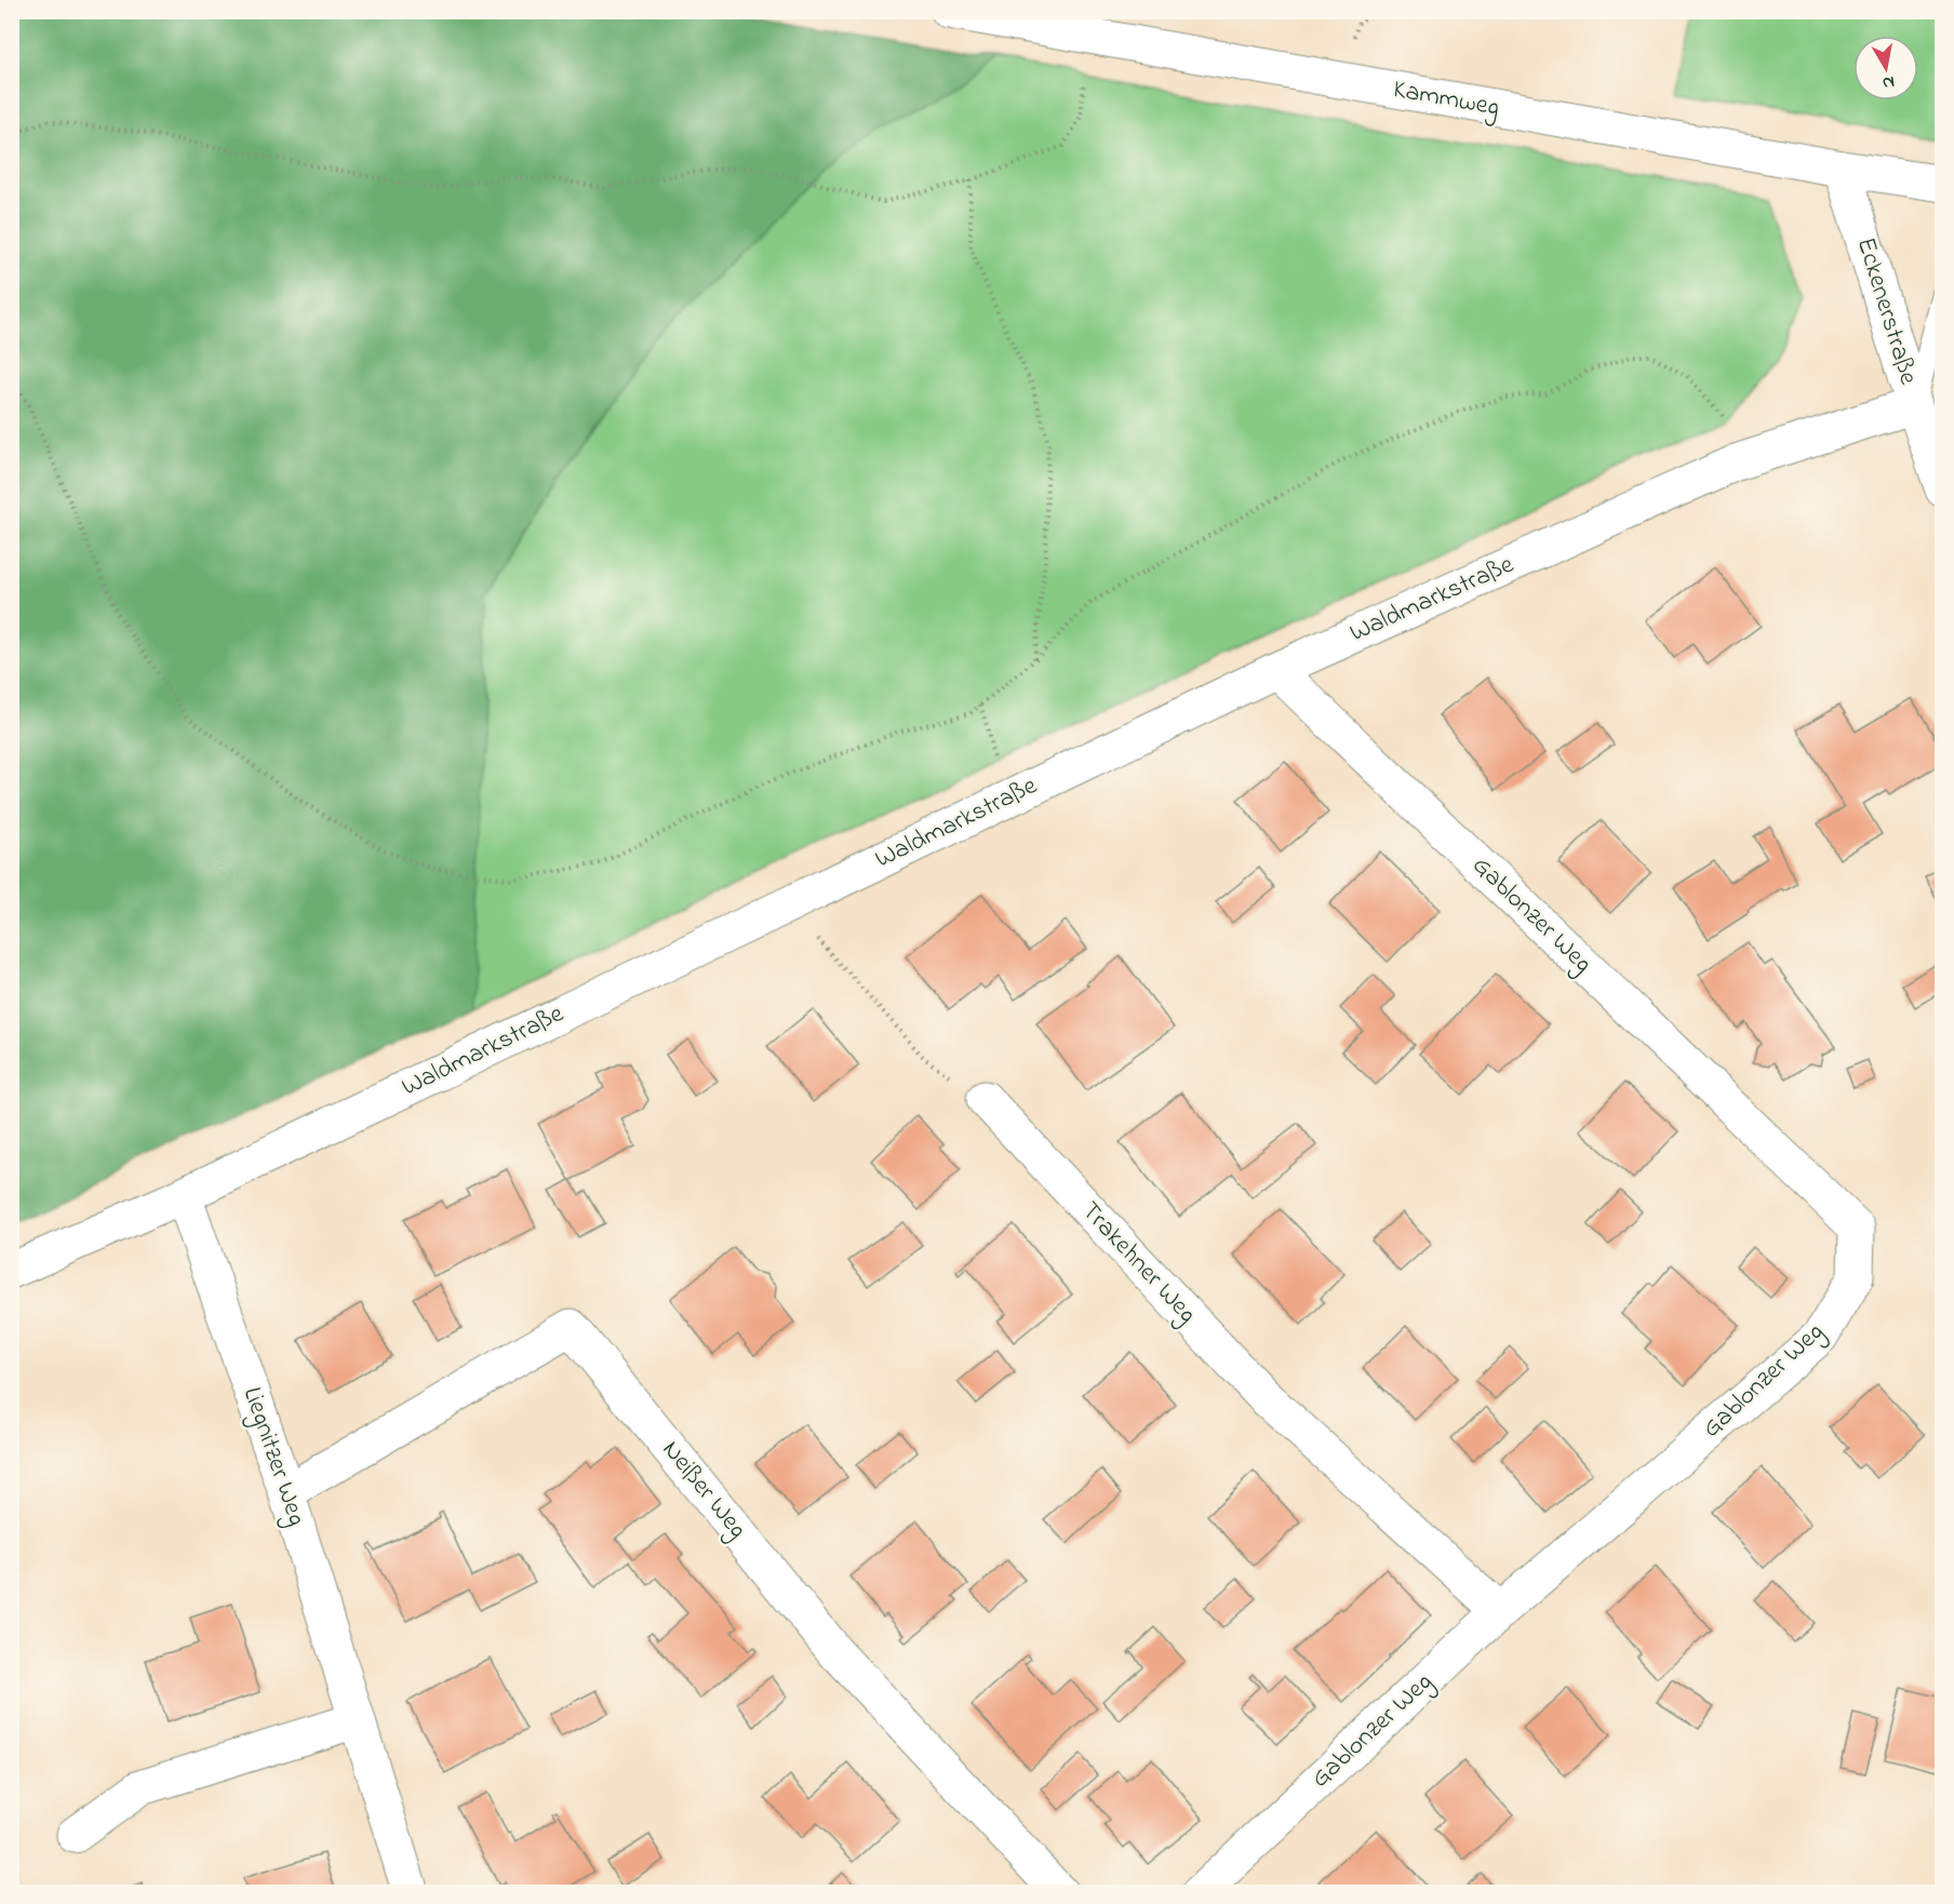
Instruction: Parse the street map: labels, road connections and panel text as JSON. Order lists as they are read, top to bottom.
{
  "streets": {
    "street": [
      "Kammweg",
      "Eckenerstraße",
      "Waldmarkstraße",
      "Gablonzer Weg",
      "Trakehner Weg",
      "Liegnitzer Weg",
      "Neißer Weg"
    ]
  },
  "crossings": [
    ["Kammweg", "Eckenerstraße"],
    ["Eckenerstraße", "Waldmarkstraße"],
    ["Waldmarkstraße", "Gablonzer Weg"],
    ["Waldmarkstraße", "Liegnitzer Weg"],
    ["Gablonzer Weg", "Trakehner Weg"],
    ["Liegnitzer Weg", "Neißer Weg"]
  ],
  "north": "bottom"
}
